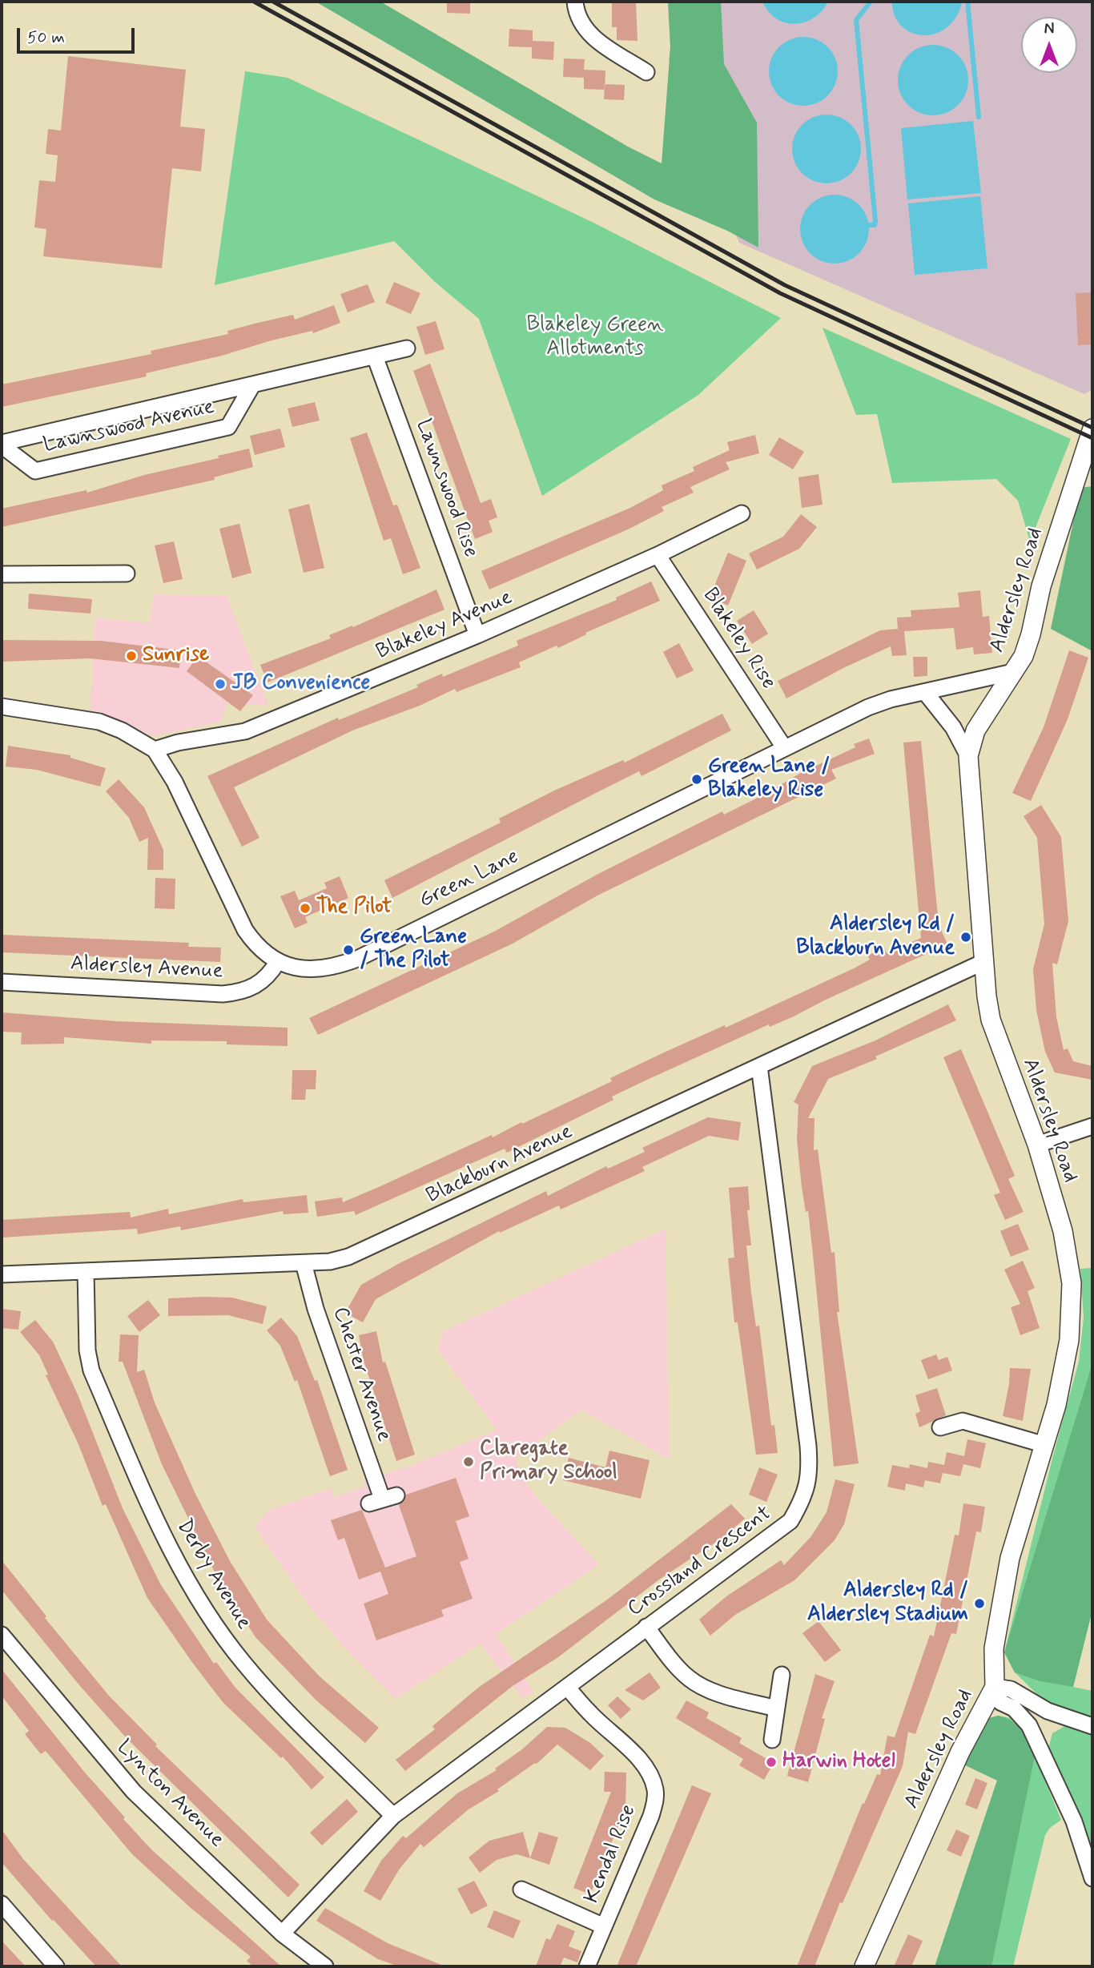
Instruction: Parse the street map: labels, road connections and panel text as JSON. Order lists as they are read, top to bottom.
{
  "streets": {
    "street": [
      "Lawnswood Avenue",
      "Lawnswood Rise",
      "Aldersley Road",
      "Blakeley Avenue",
      "Blakeley Rise",
      "Green Lane",
      "Aldersley Avenue",
      "Blackburn Avenue",
      "Chester Avenue",
      "Crossland Crescent",
      "Derby Avenue",
      "Lynton Avenue",
      "Kendal Rise"
    ]
  },
  "crossings": [
    ["Lawnswood Avenue", "Lawnswood Rise"],
    ["Lawnswood Rise", "Blakeley Avenue"],
    ["Aldersley Road", "Green Lane"],
    ["Aldersley Road", "Blackburn Avenue"],
    ["Blakeley Avenue", "Blakeley Rise"],
    ["Blakeley Avenue", "Green Lane"],
    ["Blakeley Rise", "Green Lane"],
    ["Green Lane", "Aldersley Avenue"],
    ["Blackburn Avenue", "Chester Avenue"],
    ["Blackburn Avenue", "Crossland Crescent"],
    ["Blackburn Avenue", "Derby Avenue"],
    ["Crossland Crescent", "Derby Avenue"],
    ["Crossland Crescent", "Lynton Avenue"],
    ["Crossland Crescent", "Kendal Rise"]
  ],
  "parks": ["Blakeley Green Allotments"],
  "places": [
    "Sunrise",
    "JB Convenience",
    "Green Lane / Blakeley Rise",
    "The Pilot",
    "Aldersley Rd / Blackburn Avenue",
    "Green Lane / The Pilot",
    "Claregate Primary School",
    "Aldersley Rd / Aldersley Stadium",
    "Harwin Hotel"
  ],
  "scale_bar": "50 m",
  "north": "top"
}
